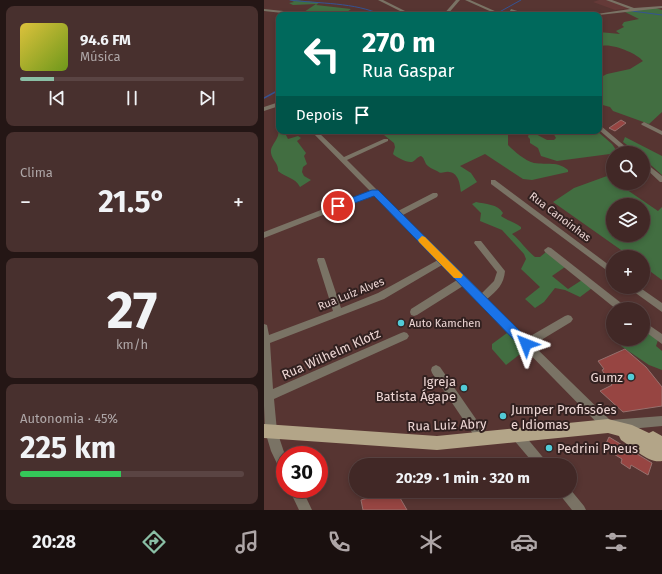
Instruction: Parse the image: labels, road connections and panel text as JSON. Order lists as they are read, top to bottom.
{
  "streets": {
    "main road": ["Rua Luiz Abry"],
    "street": ["Rua Canoinhas", "Rua Luiz Alves", "Rua Wilhelm Klotz"]
  },
  "places": [
    "Auto Kamchen",
    "Gumz",
    "Igreja Batista Ágape",
    "Jumper Profissões e Idiomas",
    "Pedrini Pneus"
  ],
  "page": {
    "turn": ["270 m", "Rua Gaspar"],
    "song": ["94.6 FM", "Música"],
    "then": "Depois",
    "tile": [
      "Clima",
      ["27", "km/h"],
      ["Autonomia · 45%", "225 km"]
    ],
    "map_buttons": ["+", "−"],
    "heat": ["−", "21.5°", "+"],
    "limit": "30",
    "trip": "20:29 · 1 min · 320 m",
    "tabs": "20:28"
  }
}
